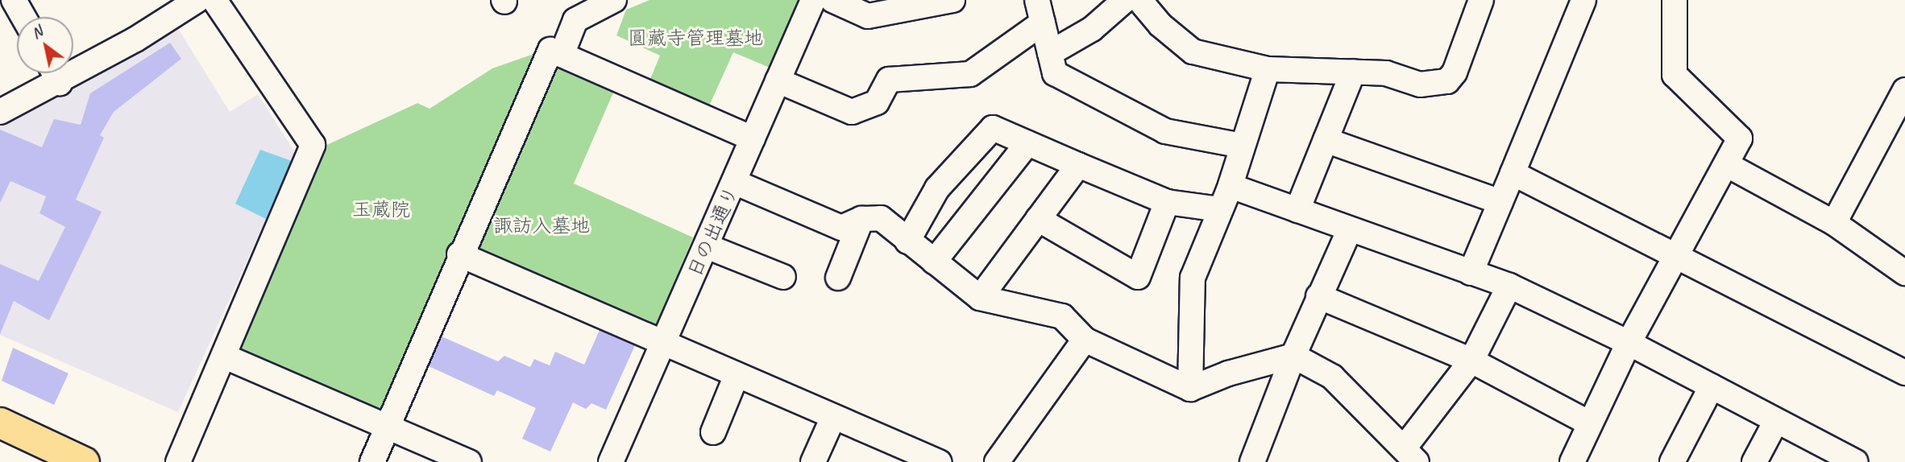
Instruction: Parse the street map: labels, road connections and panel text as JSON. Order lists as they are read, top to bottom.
{
  "streets": {
    "street": ["日の出通り"]
  },
  "parks": ["圓藏寺管理墓地", "玉蔵院", "諏訪入墓地"],
  "north": "top left"
}
